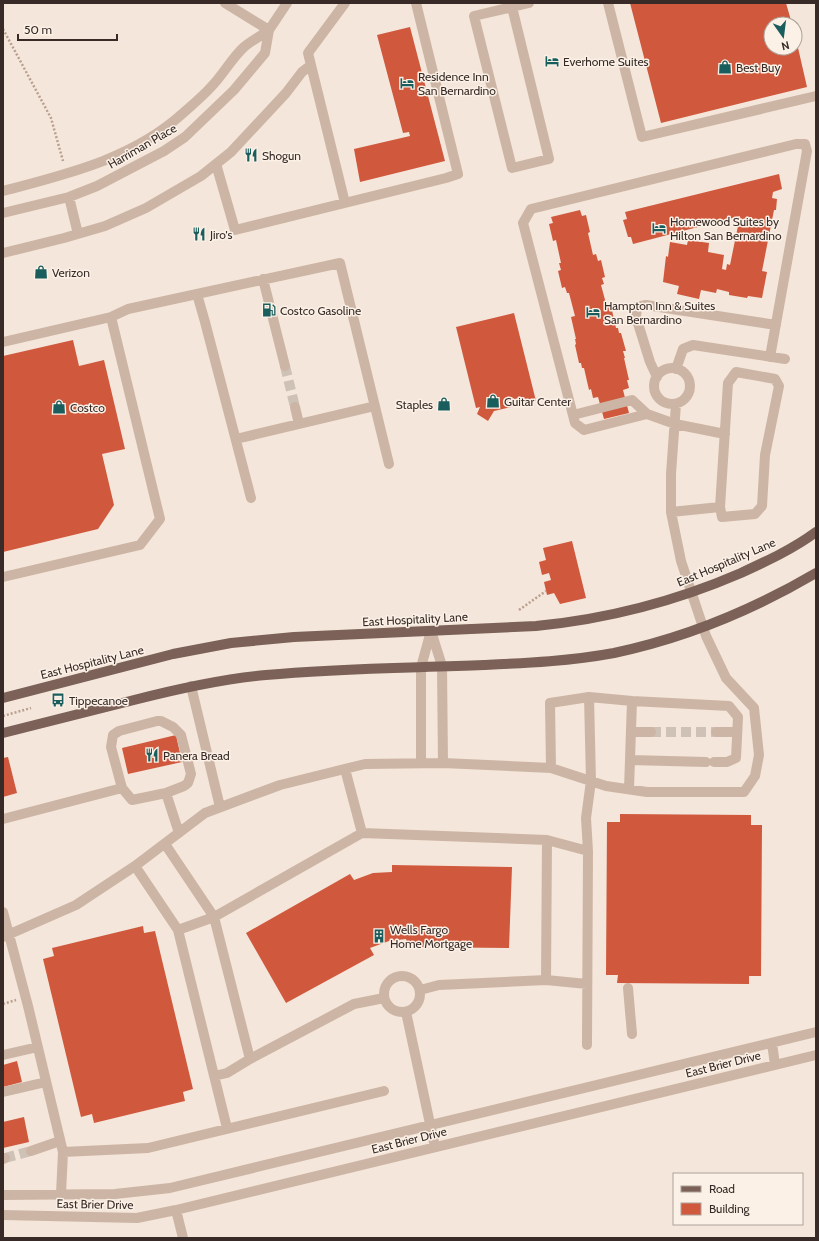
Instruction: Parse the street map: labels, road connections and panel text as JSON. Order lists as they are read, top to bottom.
{
  "streets": {
    "main road": ["East Hospitality Lane"],
    "street": ["Harriman Place", "East Brier Drive"]
  },
  "places": {
    "hotel": [
      "Everhome Suites",
      "Residence Inn San Bernardino",
      "Homewood Suites by Hilton San Bernardino",
      "Hampton Inn & Suites San Bernardino"
    ],
    "shop": [
      "Best Buy",
      "Verizon",
      "Guitar Center",
      "Staples",
      "Costco"
    ],
    "restaurant": ["Shogun", "Jiro's", "Panera Bread"],
    "fuel station": ["Costco Gasoline"],
    "bus stop": ["Tippecanoe"],
    "building": ["Wells Fargo Home Mortgage"]
  },
  "legend": ["Road", "Building"],
  "scale_bar": "50 m",
  "north": "bottom"
}
